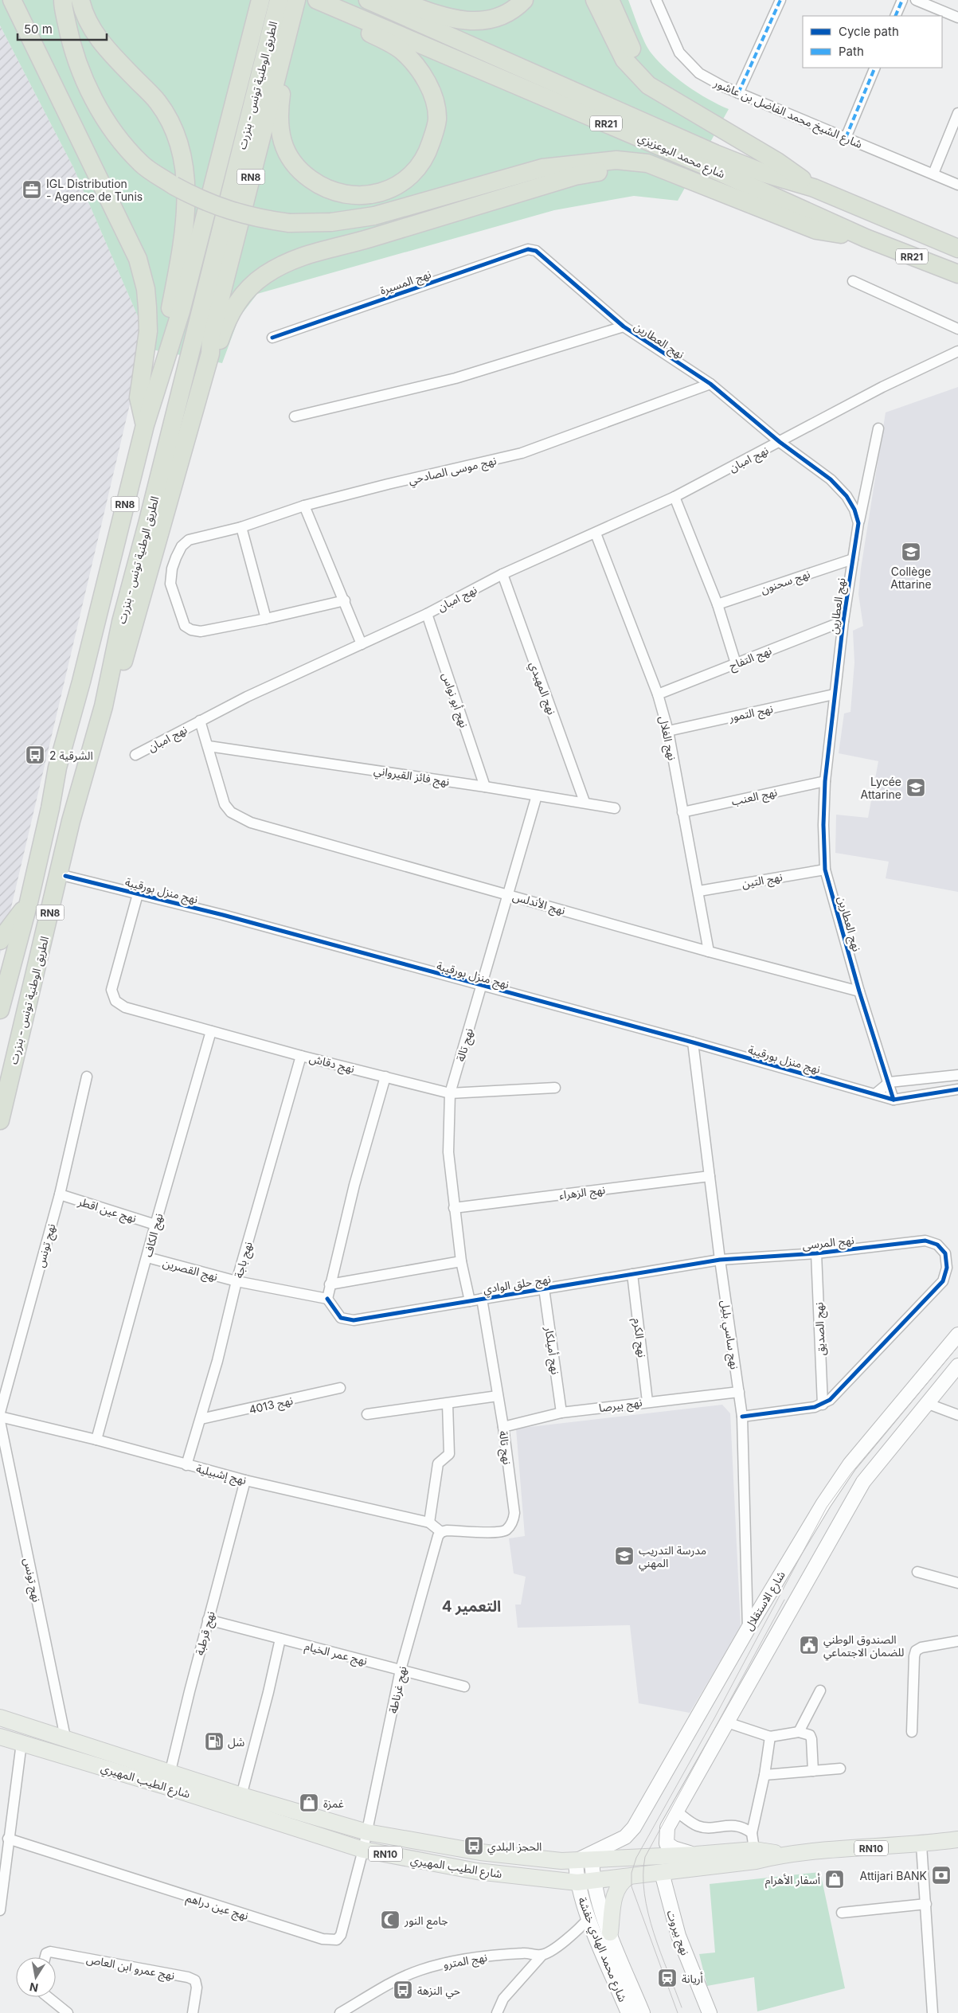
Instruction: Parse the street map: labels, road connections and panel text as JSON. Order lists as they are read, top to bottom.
{
  "streets": {
    "highway": [
      "الطريق الوطنية تونس - بنزرت",
      "RR21",
      "شارع محمد البوعزيزي",
      "RN8"
    ],
    "main road": ["شارع الطيب المهيري", "RN10"],
    "street": [
      "شارع الشيخ محمد الفاضل بن عاشور",
      "نهج المسيرة",
      "نهج العطارين",
      "نهج امبان",
      "نهج موسى الصادحي",
      "نهج سحنون",
      "نهج التفاح",
      "نهج المهيدي",
      "نهج أبو نواس",
      "نهج التمور",
      "نهج الغلال",
      "نهج فائز القيرواني",
      "نهج العنب",
      "نهج التين",
      "نهج منزل بورقيبة",
      "نهج الأندلس",
      "نهج تالة",
      "نهج دقاش",
      "نهج الزهراء",
      "نهج عين اقطر",
      "نهج الكاف",
      "نهج المرسى",
      "نهج تونس",
      "نهج باجة",
      "نهج القصرين",
      "نهج حلق الوادي",
      "نهج الصديق",
      "نهج ساسي بليل",
      "نهج الكرم",
      "نهج أميلكار",
      "نهج 4013",
      "نهج بيرصا",
      "نهج إشبيلية",
      "شارع الاستقلال",
      "نهج قرطبة",
      "نهج عمر الخيام",
      "نهج غرناطة",
      "نهج عين دراهم",
      "نهج بيروت",
      "شارع محمد الهادي خفشة",
      "نهج المترو",
      "نهج عمرو ابن العاص"
    ]
  },
  "crossings": [
    ["الطريق الوطنية تونس - بنزرت", "RN8"],
    ["الطريق الوطنية تونس - بنزرت", "نهج منزل بورقيبة"],
    ["نهج المسيرة", "نهج العطارين"],
    ["نهج العطارين", "نهج امبان"],
    ["نهج العطارين", "نهج موسى الصادحي"],
    ["نهج العطارين", "نهج سحنون"],
    ["نهج العطارين", "نهج التفاح"],
    ["نهج العطارين", "نهج التمور"],
    ["نهج العطارين", "نهج العنب"],
    ["نهج العطارين", "نهج التين"],
    ["نهج العطارين", "نهج منزل بورقيبة"],
    ["نهج العطارين", "نهج الأندلس"],
    ["نهج امبان", "نهج المهيدي"],
    ["نهج امبان", "نهج أبو نواس"],
    ["نهج امبان", "نهج الغلال"],
    ["نهج التفاح", "نهج الغلال"],
    ["نهج المهيدي", "نهج فائز القيرواني"],
    ["نهج أبو نواس", "نهج فائز القيرواني"],
    ["نهج التمور", "نهج الغلال"],
    ["نهج الغلال", "نهج العنب"],
    ["نهج الغلال", "نهج التين"],
    ["نهج الغلال", "نهج الأندلس"],
    ["نهج فائز القيرواني", "نهج الأندلس"],
    ["نهج فائز القيرواني", "نهج تالة"],
    ["نهج منزل بورقيبة", "نهج تالة"],
    ["نهج منزل بورقيبة", "نهج دقاش"],
    ["نهج منزل بورقيبة", "نهج ساسي بليل"],
    ["نهج الأندلس", "نهج تالة"],
    ["نهج تالة", "نهج دقاش"],
    ["نهج تالة", "نهج الزهراء"],
    ["نهج تالة", "نهج حلق الوادي"],
    ["نهج تالة", "نهج بيرصا"],
    ["نهج تالة", "نهج إشبيلية"],
    ["نهج تالة", "نهج غرناطة"],
    ["نهج دقاش", "نهج الكاف"],
    ["نهج دقاش", "نهج باجة"],
    ["نهج الزهراء", "نهج ساسي بليل"],
    ["نهج عين اقطر", "نهج الكاف"],
    ["نهج عين اقطر", "نهج تونس"],
    ["نهج الكاف", "نهج القصرين"],
    ["نهج الكاف", "نهج إشبيلية"],
    ["نهج المرسى", "نهج حلق الوادي"],
    ["نهج المرسى", "نهج الصديق"],
    ["نهج المرسى", "نهج ساسي بليل"],
    ["نهج تونس", "شارع الطيب المهيري"],
    ["نهج باجة", "نهج القصرين"],
    ["نهج باجة", "نهج 4013"],
    ["نهج باجة", "نهج إشبيلية"],
    ["نهج القصرين", "نهج حلق الوادي"],
    ["نهج حلق الوادي", "نهج ساسي بليل"],
    ["نهج حلق الوادي", "نهج الكرم"],
    ["نهج حلق الوادي", "نهج أميلكار"],
    ["نهج ساسي بليل", "نهج بيرصا"],
    ["نهج ساسي بليل", "شارع الاستقلال"],
    ["نهج الكرم", "نهج بيرصا"],
    ["نهج أميلكار", "نهج بيرصا"],
    ["نهج إشبيلية", "نهج قرطبة"],
    ["نهج إشبيلية", "نهج غرناطة"],
    ["شارع الاستقلال", "شارع الطيب المهيري"],
    ["شارع الاستقلال", "شارع محمد الهادي خفشة"],
    ["نهج قرطبة", "نهج عمر الخيام"],
    ["نهج قرطبة", "شارع الطيب المهيري"],
    ["نهج عمر الخيام", "نهج غرناطة"],
    ["نهج غرناطة", "شارع الطيب المهيري"],
    ["نهج غرناطة", "نهج عين دراهم"],
    ["شارع الطيب المهيري", "نهج عين دراهم"],
    ["شارع الطيب المهيري", "نهج بيروت"],
    ["شارع الطيب المهيري", "شارع محمد الهادي خفشة"]
  ],
  "districts": ["التعمير 4"],
  "places": {
    "office": ["IGL Distribution - Agence de Tunis"],
    "school or university": ["Collège Attarine", "Lycée Attarine", "مدرسة التدريب المهني"],
    "bus stop": ["الشرقية 2", "الحجز البلدي", "حي النزهة"],
    "public building": ["الصندوق الوطني للضمان الاجتماعي"],
    "fuel station": ["شل"],
    "shop": ["غمزة", "أسفار الأهرام"],
    "bank": ["Attijari BANK"],
    "mosque": ["جامع النور"],
    "station": ["أريانة"]
  },
  "legend": ["Cycle path", "Path"],
  "scale_bar": "50 m",
  "north": "bottom"
}
